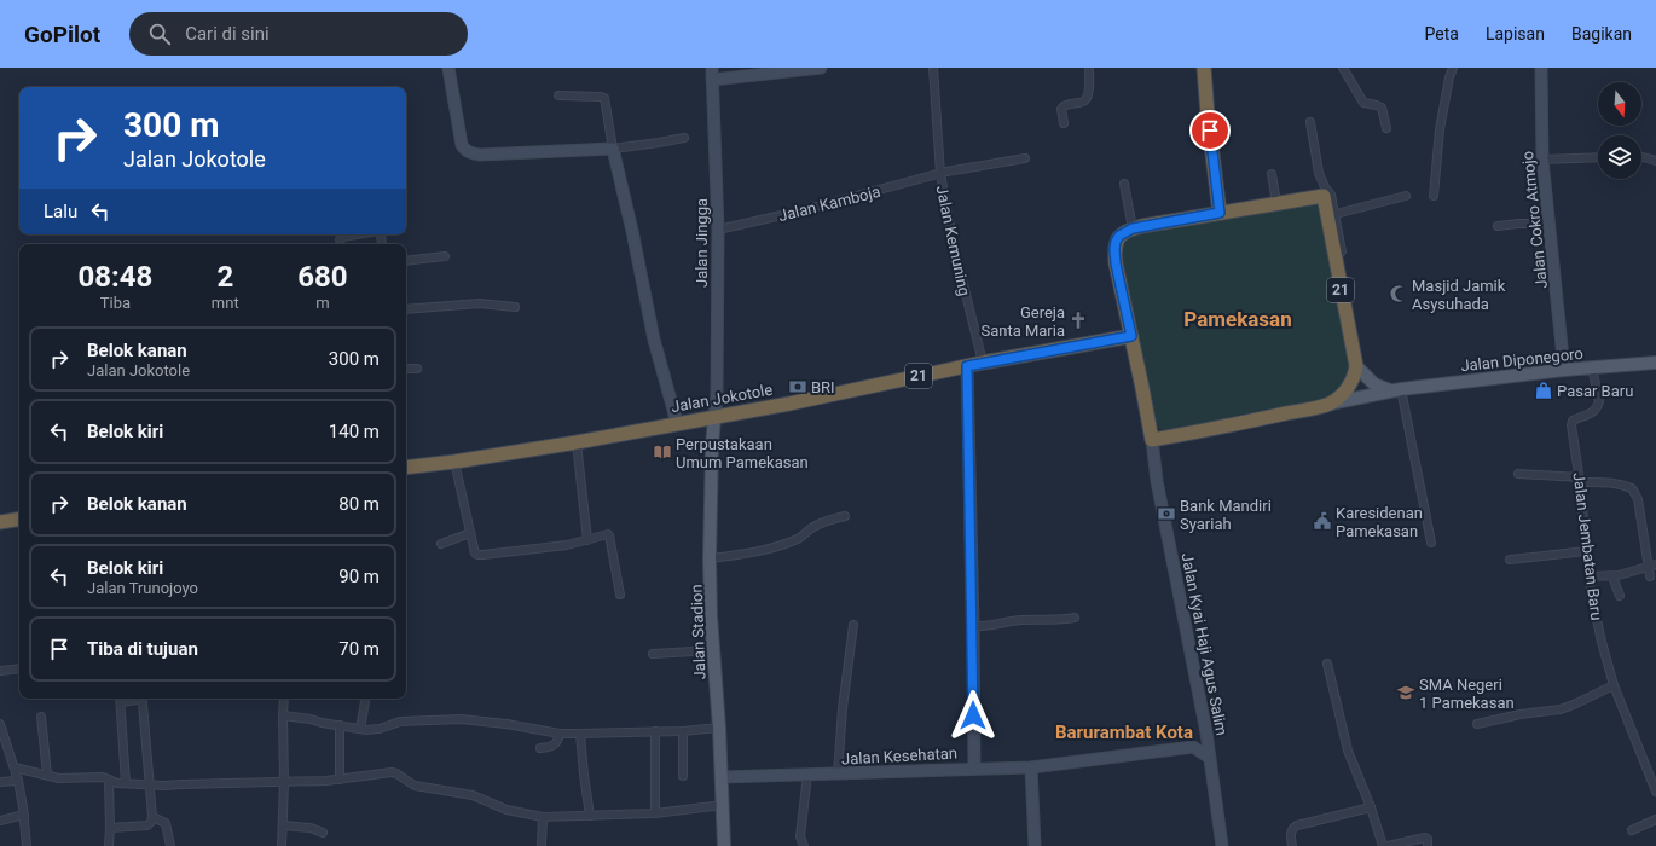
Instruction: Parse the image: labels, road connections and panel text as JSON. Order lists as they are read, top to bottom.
{
  "streets": {
    "highway": ["21", "Jalan Jokotole", "Jalan Kyai Haji Agus Salim"],
    "main road": [
      "Jalan Cokro Atmojo",
      "Jalan Jingga",
      "Jalan Diponegoro",
      "Jalan Stadion",
      "Jalan Kesehatan"
    ],
    "street": ["Jalan Kamboja", "Jalan Kemuning", "Jalan Jembatan Baru"]
  },
  "crossings": [
    ["Jalan Kamboja", "Jalan Kemuning"],
    ["Jalan Kamboja", "Jalan Jingga"],
    ["Jalan Cokro Atmojo", "Jalan Diponegoro"],
    ["Jalan Kemuning", "Jalan Jokotole"],
    ["Jalan Jingga", "Jalan Jokotole"],
    ["Jalan Jingga", "Jalan Stadion"],
    ["21", "Jalan Diponegoro"],
    ["Jalan Diponegoro", "Jalan Jembatan Baru"],
    ["Jalan Jokotole", "Jalan Stadion"],
    ["Jalan Jokotole", "Jalan Kyai Haji Agus Salim"],
    ["Jalan Stadion", "Jalan Kesehatan"]
  ],
  "districts": ["Pamekasan", "Barurambat Kota"],
  "places": {
    "mosque": ["Masjid Jamik Asysuhada"],
    "church": ["Gereja Santa Maria"],
    "bank": ["BRI", "Bank Mandiri Syariah"],
    "shop": ["Pasar Baru"],
    "library": ["Perpustakaan Umum Pamekasan"],
    "public building": ["Karesidenan Pamekasan"],
    "school or university": ["SMA Negeri 1 Pamekasan"]
  },
  "north": "bottom",
  "page": {
    "header": "GoPilot",
    "search": "Cari di sini",
    "nav": ["Peta", "Lapisan", "Bagikan"],
    "turn": ["300 m", "Jalan Jokotole"],
    "then": "Lalu",
    "eta": [
      "08:48",
      "Tiba",
      "2",
      "mnt",
      "680",
      "m"
    ],
    "list": [
      {
        "name": "Belok kanan",
        "note": "Jalan Jokotole",
        "value": "300 m"
      },
      {
        "name": "Belok kiri",
        "value": "140 m"
      },
      {
        "name": "Belok kanan",
        "value": "80 m"
      },
      {
        "name": "Belok kiri",
        "note": "Jalan Trunojoyo",
        "value": "90 m"
      },
      {
        "name": "Tiba di tujuan",
        "value": "70 m"
      }
    ]
  }
}
